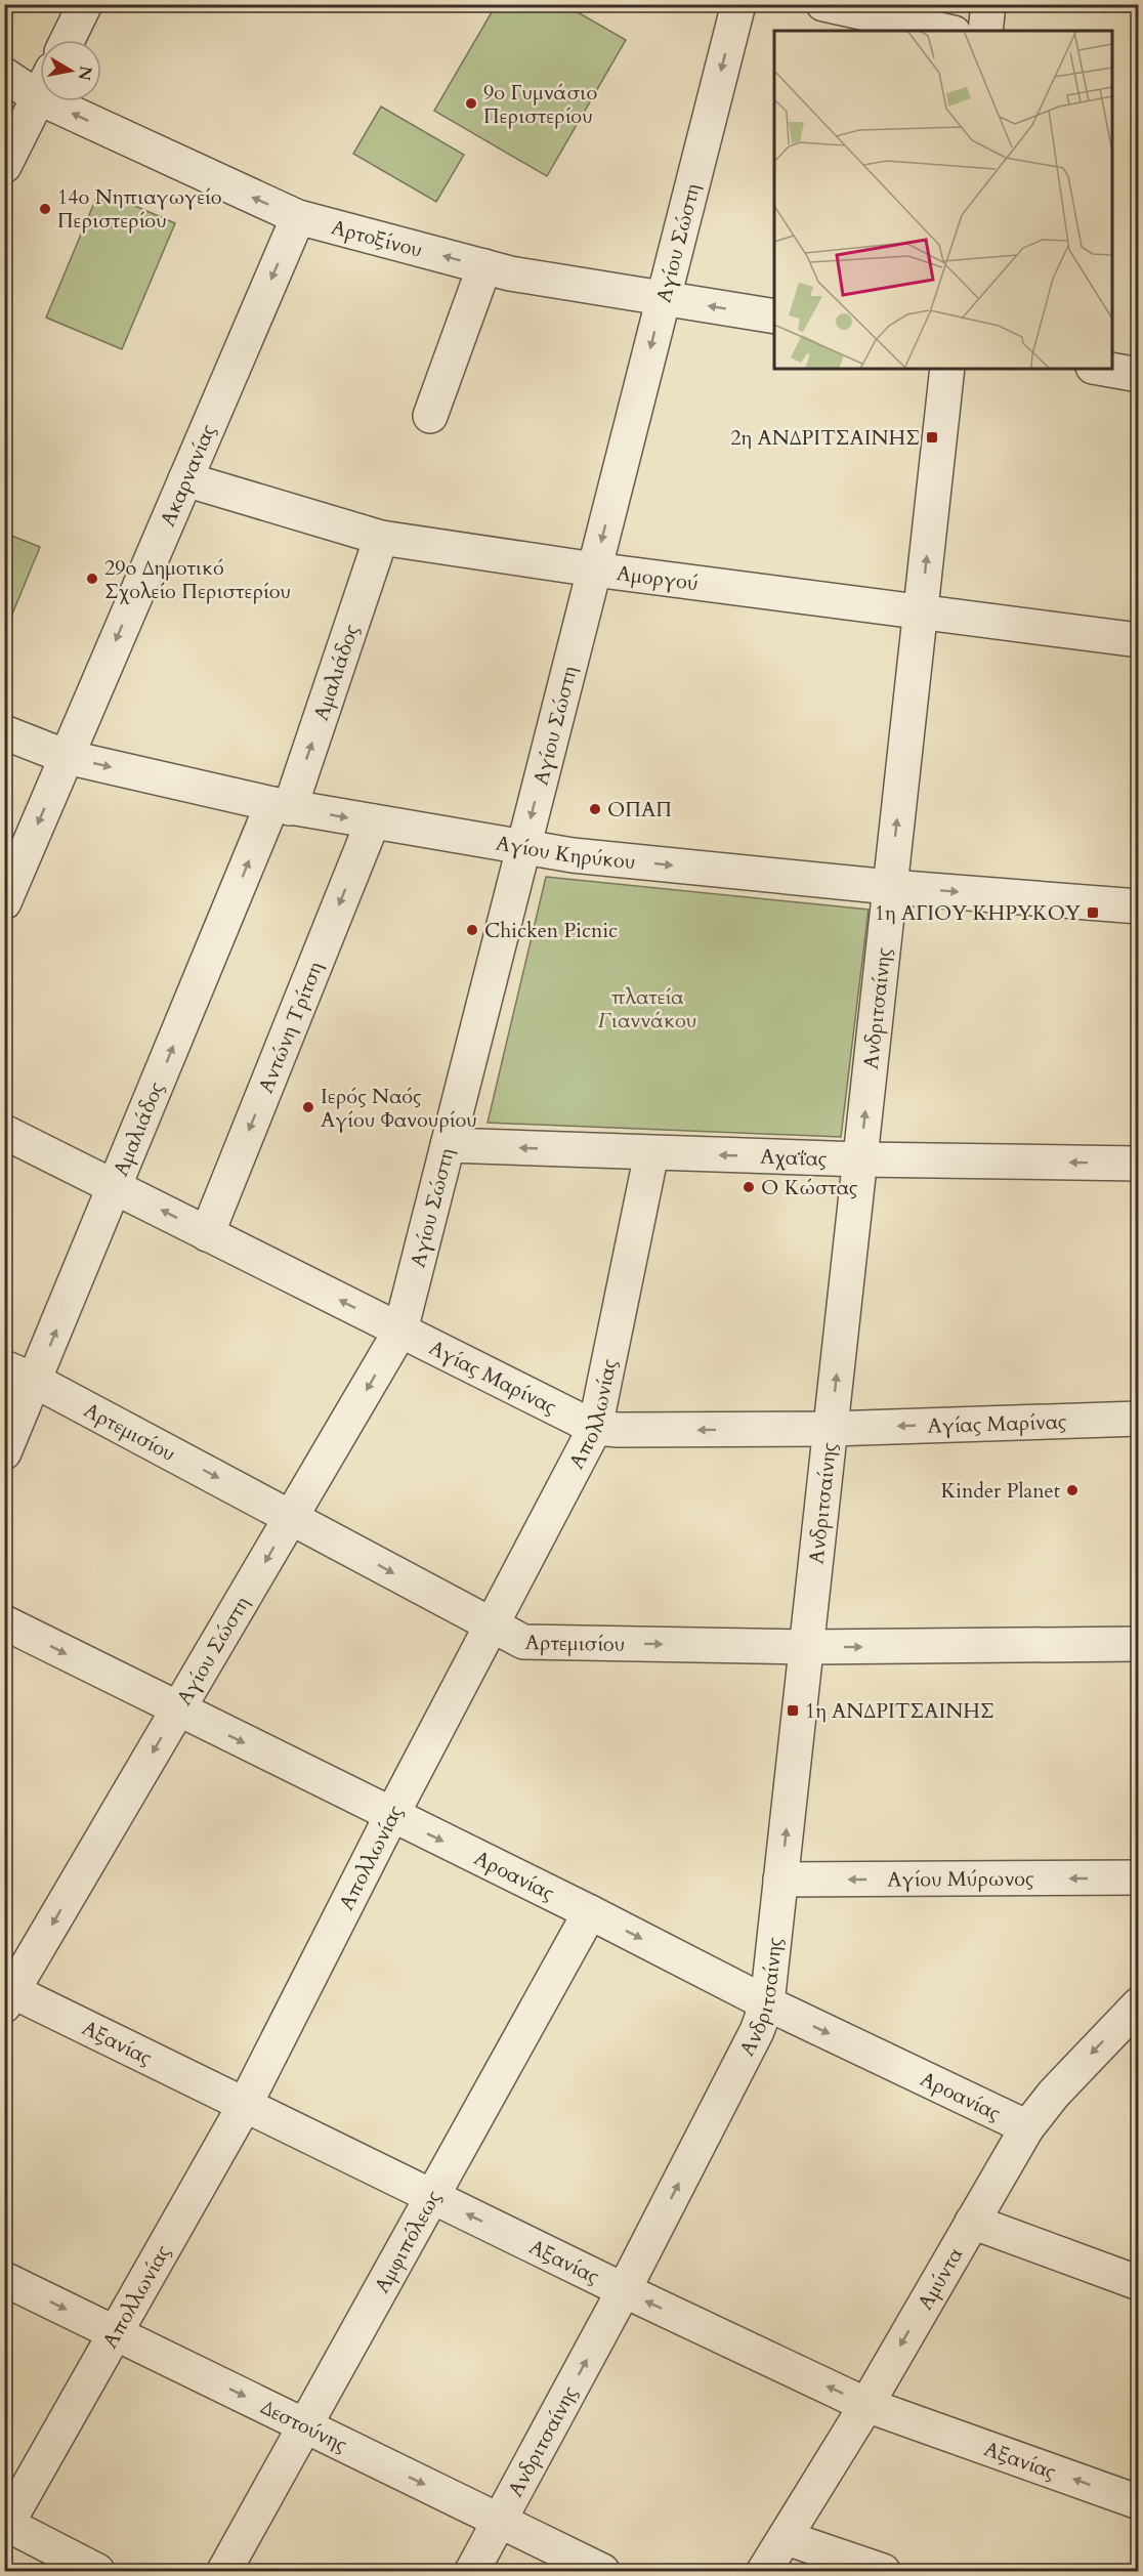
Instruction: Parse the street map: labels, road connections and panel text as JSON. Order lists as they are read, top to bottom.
{
  "streets": {
    "street": [
      "Αρτοξίνου",
      "Αγίου Σώστη",
      "Ακαρνανίας",
      "Αμοργού",
      "Αμαλιάδος",
      "Αγίου Κηρύκου",
      "Ανδριτσαίνης",
      "Αντώνη Τρίτση",
      "Αχαΐας",
      "Αγίας Μαρίνας",
      "Απολλωνίας",
      "Αρτεμισίου",
      "Αροανίας",
      "Αγίου Μύρωνος",
      "Αξανίας",
      "Αμφιπόλεως",
      "Αμύντα",
      "Δεστούνης"
    ]
  },
  "crossings": [
    ["Αρτοξίνου", "Αγίου Σώστη"],
    ["Αρτοξίνου", "Ακαρνανίας"],
    ["Αγίου Σώστη", "Αμοργού"],
    ["Αγίου Σώστη", "Αγίου Κηρύκου"],
    ["Αγίου Σώστη", "Αχαΐας"],
    ["Αγίου Σώστη", "Αγίας Μαρίνας"],
    ["Αγίου Σώστη", "Αρτεμισίου"],
    ["Αγίου Σώστη", "Αροανίας"],
    ["Αγίου Σώστη", "Αξανίας"],
    ["Ακαρνανίας", "Αμοργού"],
    ["Ακαρνανίας", "Αγίου Κηρύκου"],
    ["Αμοργού", "Αμαλιάδος"],
    ["Αμοργού", "Ανδριτσαίνης"],
    ["Αμαλιάδος", "Αγίου Κηρύκου"],
    ["Αμαλιάδος", "Αγίας Μαρίνας"],
    ["Αμαλιάδος", "Αρτεμισίου"],
    ["Αγίου Κηρύκου", "Ανδριτσαίνης"],
    ["Αγίου Κηρύκου", "Αντώνη Τρίτση"],
    ["Ανδριτσαίνης", "Αχαΐας"],
    ["Ανδριτσαίνης", "Αγίας Μαρίνας"],
    ["Ανδριτσαίνης", "Αρτεμισίου"],
    ["Ανδριτσαίνης", "Αροανίας"],
    ["Ανδριτσαίνης", "Αγίου Μύρωνος"],
    ["Ανδριτσαίνης", "Αξανίας"],
    ["Ανδριτσαίνης", "Δεστούνης"],
    ["Αντώνη Τρίτση", "Αγίας Μαρίνας"],
    ["Αχαΐας", "Απολλωνίας"],
    ["Αγίας Μαρίνας", "Απολλωνίας"],
    ["Απολλωνίας", "Αρτεμισίου"],
    ["Απολλωνίας", "Αροανίας"],
    ["Απολλωνίας", "Αξανίας"],
    ["Απολλωνίας", "Δεστούνης"],
    ["Αροανίας", "Αμφιπόλεως"],
    ["Αροανίας", "Αμύντα"],
    ["Αξανίας", "Αμφιπόλεως"],
    ["Αξανίας", "Αμύντα"],
    ["Αμφιπόλεως", "Δεστούνης"]
  ],
  "one_way": [
    "Αρτοξίνου",
    "Αγίου Σώστη",
    "Ακαρνανίας",
    "Αμαλιάδος",
    "Αγίου Κηρύκου",
    "Ανδριτσαίνης",
    "Αντώνη Τρίτση",
    "Αχαΐας",
    "Αγίας Μαρίνας",
    "Αρτεμισίου",
    "Αροανίας",
    "Αγίου Μύρωνος",
    "Αμύντα",
    "Δεστούνης"
  ],
  "parks": ["πλατεία Γιαννάκου"],
  "places": {
    "other": [
      "9ο Γυμνάσιο Περιστερίου",
      "14ο Νηπιαγωγείο Περιστερίου",
      "29o Δημοτικό Σχολείο Περιστερίου",
      "ΟΠΑΠ",
      "Chicken Picnic",
      "Ιερός Ναός Αγίου Φανουρίου",
      "Ο Κώστας",
      "Kinder Planet"
    ],
    "transit": ["2η ΑΝΔΡΙΤΣΑΙΝΗΣ", "1η ΑΓΙΟΥ ΚΗΡΥΚΟΥ", "1η ΑΝΔΡΙΤΣΑΙΝΗΣ"]
  },
  "north": "right"
}
